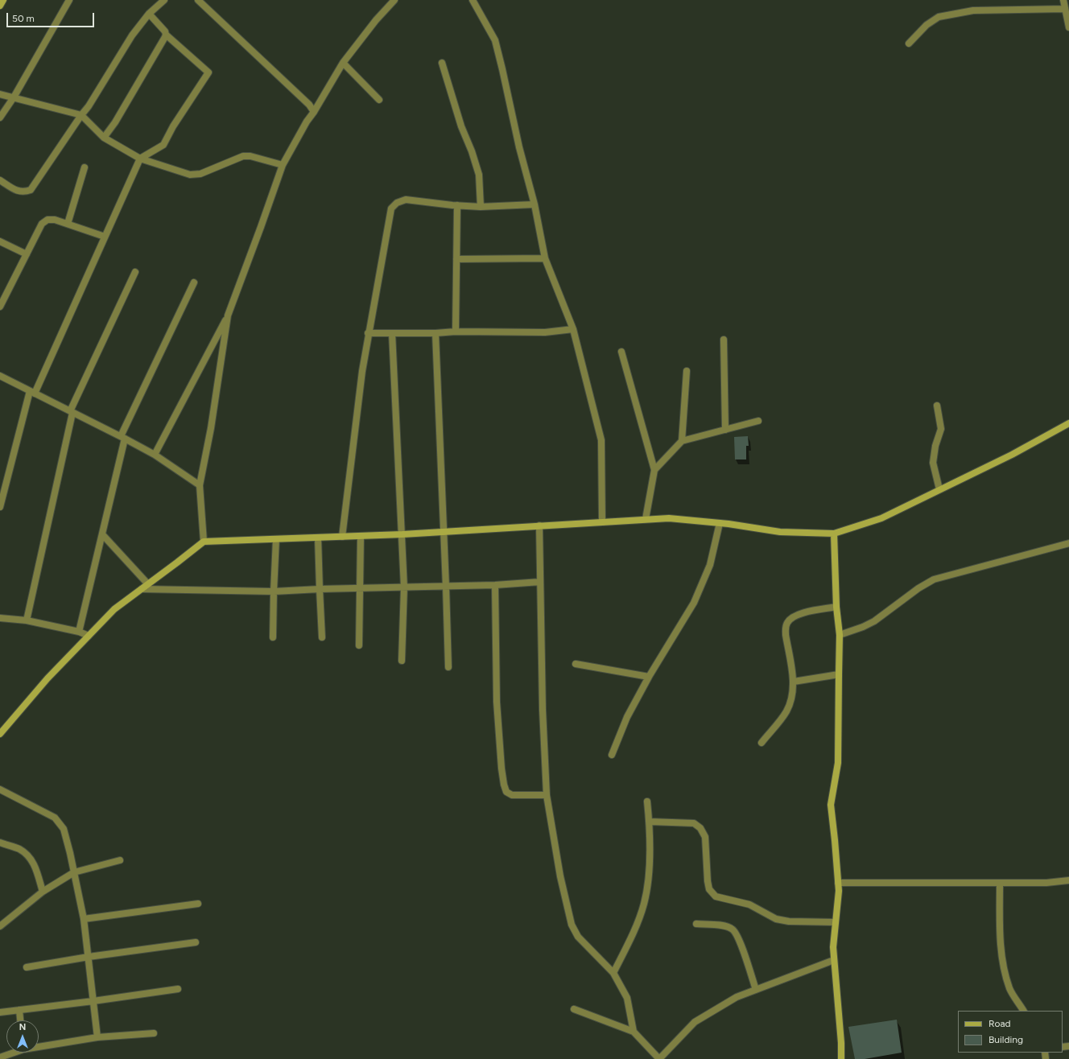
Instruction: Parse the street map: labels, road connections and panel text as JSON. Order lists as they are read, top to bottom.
{
  "legend": ["Road", "Building"],
  "scale_bar": "50 m",
  "north": "top"
}
